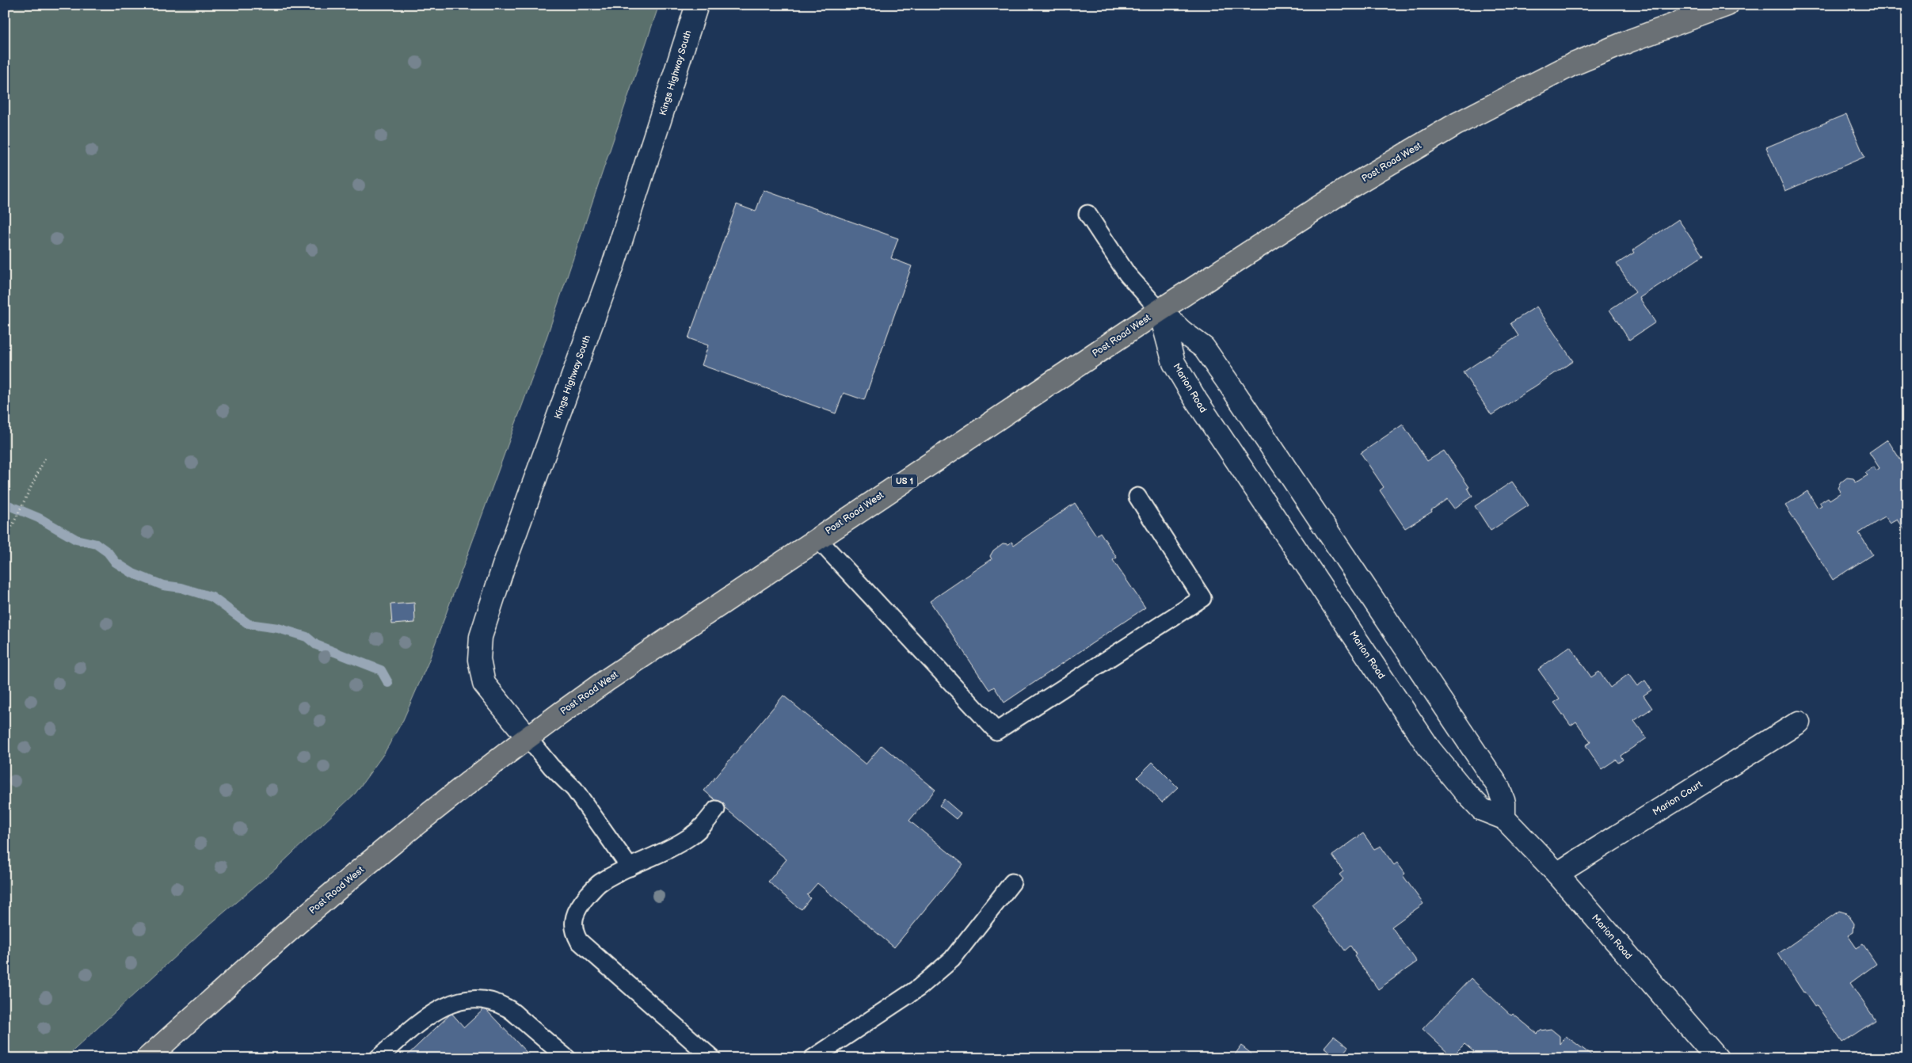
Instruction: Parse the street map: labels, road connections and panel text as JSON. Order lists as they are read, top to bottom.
{
  "streets": {
    "main road": ["Post Road West", "US 1"],
    "street": ["Kings Highway South", "Marion Road", "Marion Court"]
  },
  "crossings": [
    ["Kings Highway South", "Post Road West"],
    ["Post Road West", "Marion Road"],
    ["Marion Road", "Marion Court"]
  ]
}
